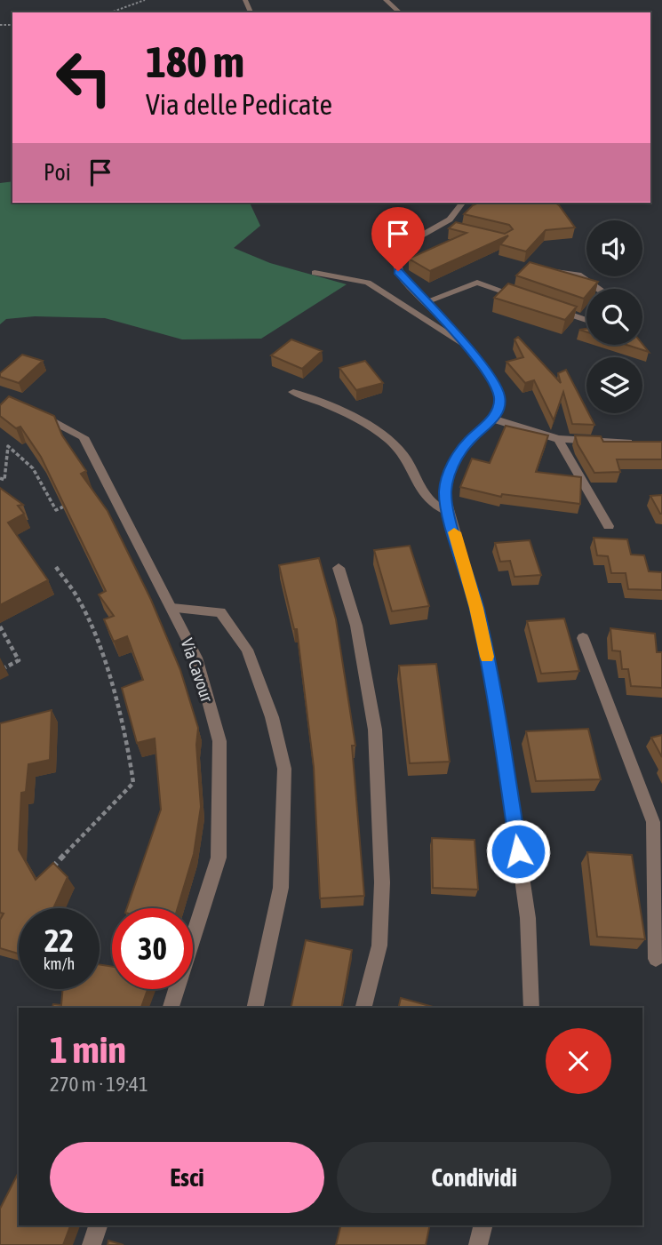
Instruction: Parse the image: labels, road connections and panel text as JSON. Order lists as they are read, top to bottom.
{
  "streets": {
    "street": ["Via Cavour"]
  },
  "page": {
    "turn": ["180 m", "Via delle Pedicate"],
    "then": "Poi",
    "speed": "22 km/h",
    "limit": "30",
    "heading": ["1 min", "270 m · 19:41"],
    "buttons": ["Esci", "Condividi"]
  }
}
